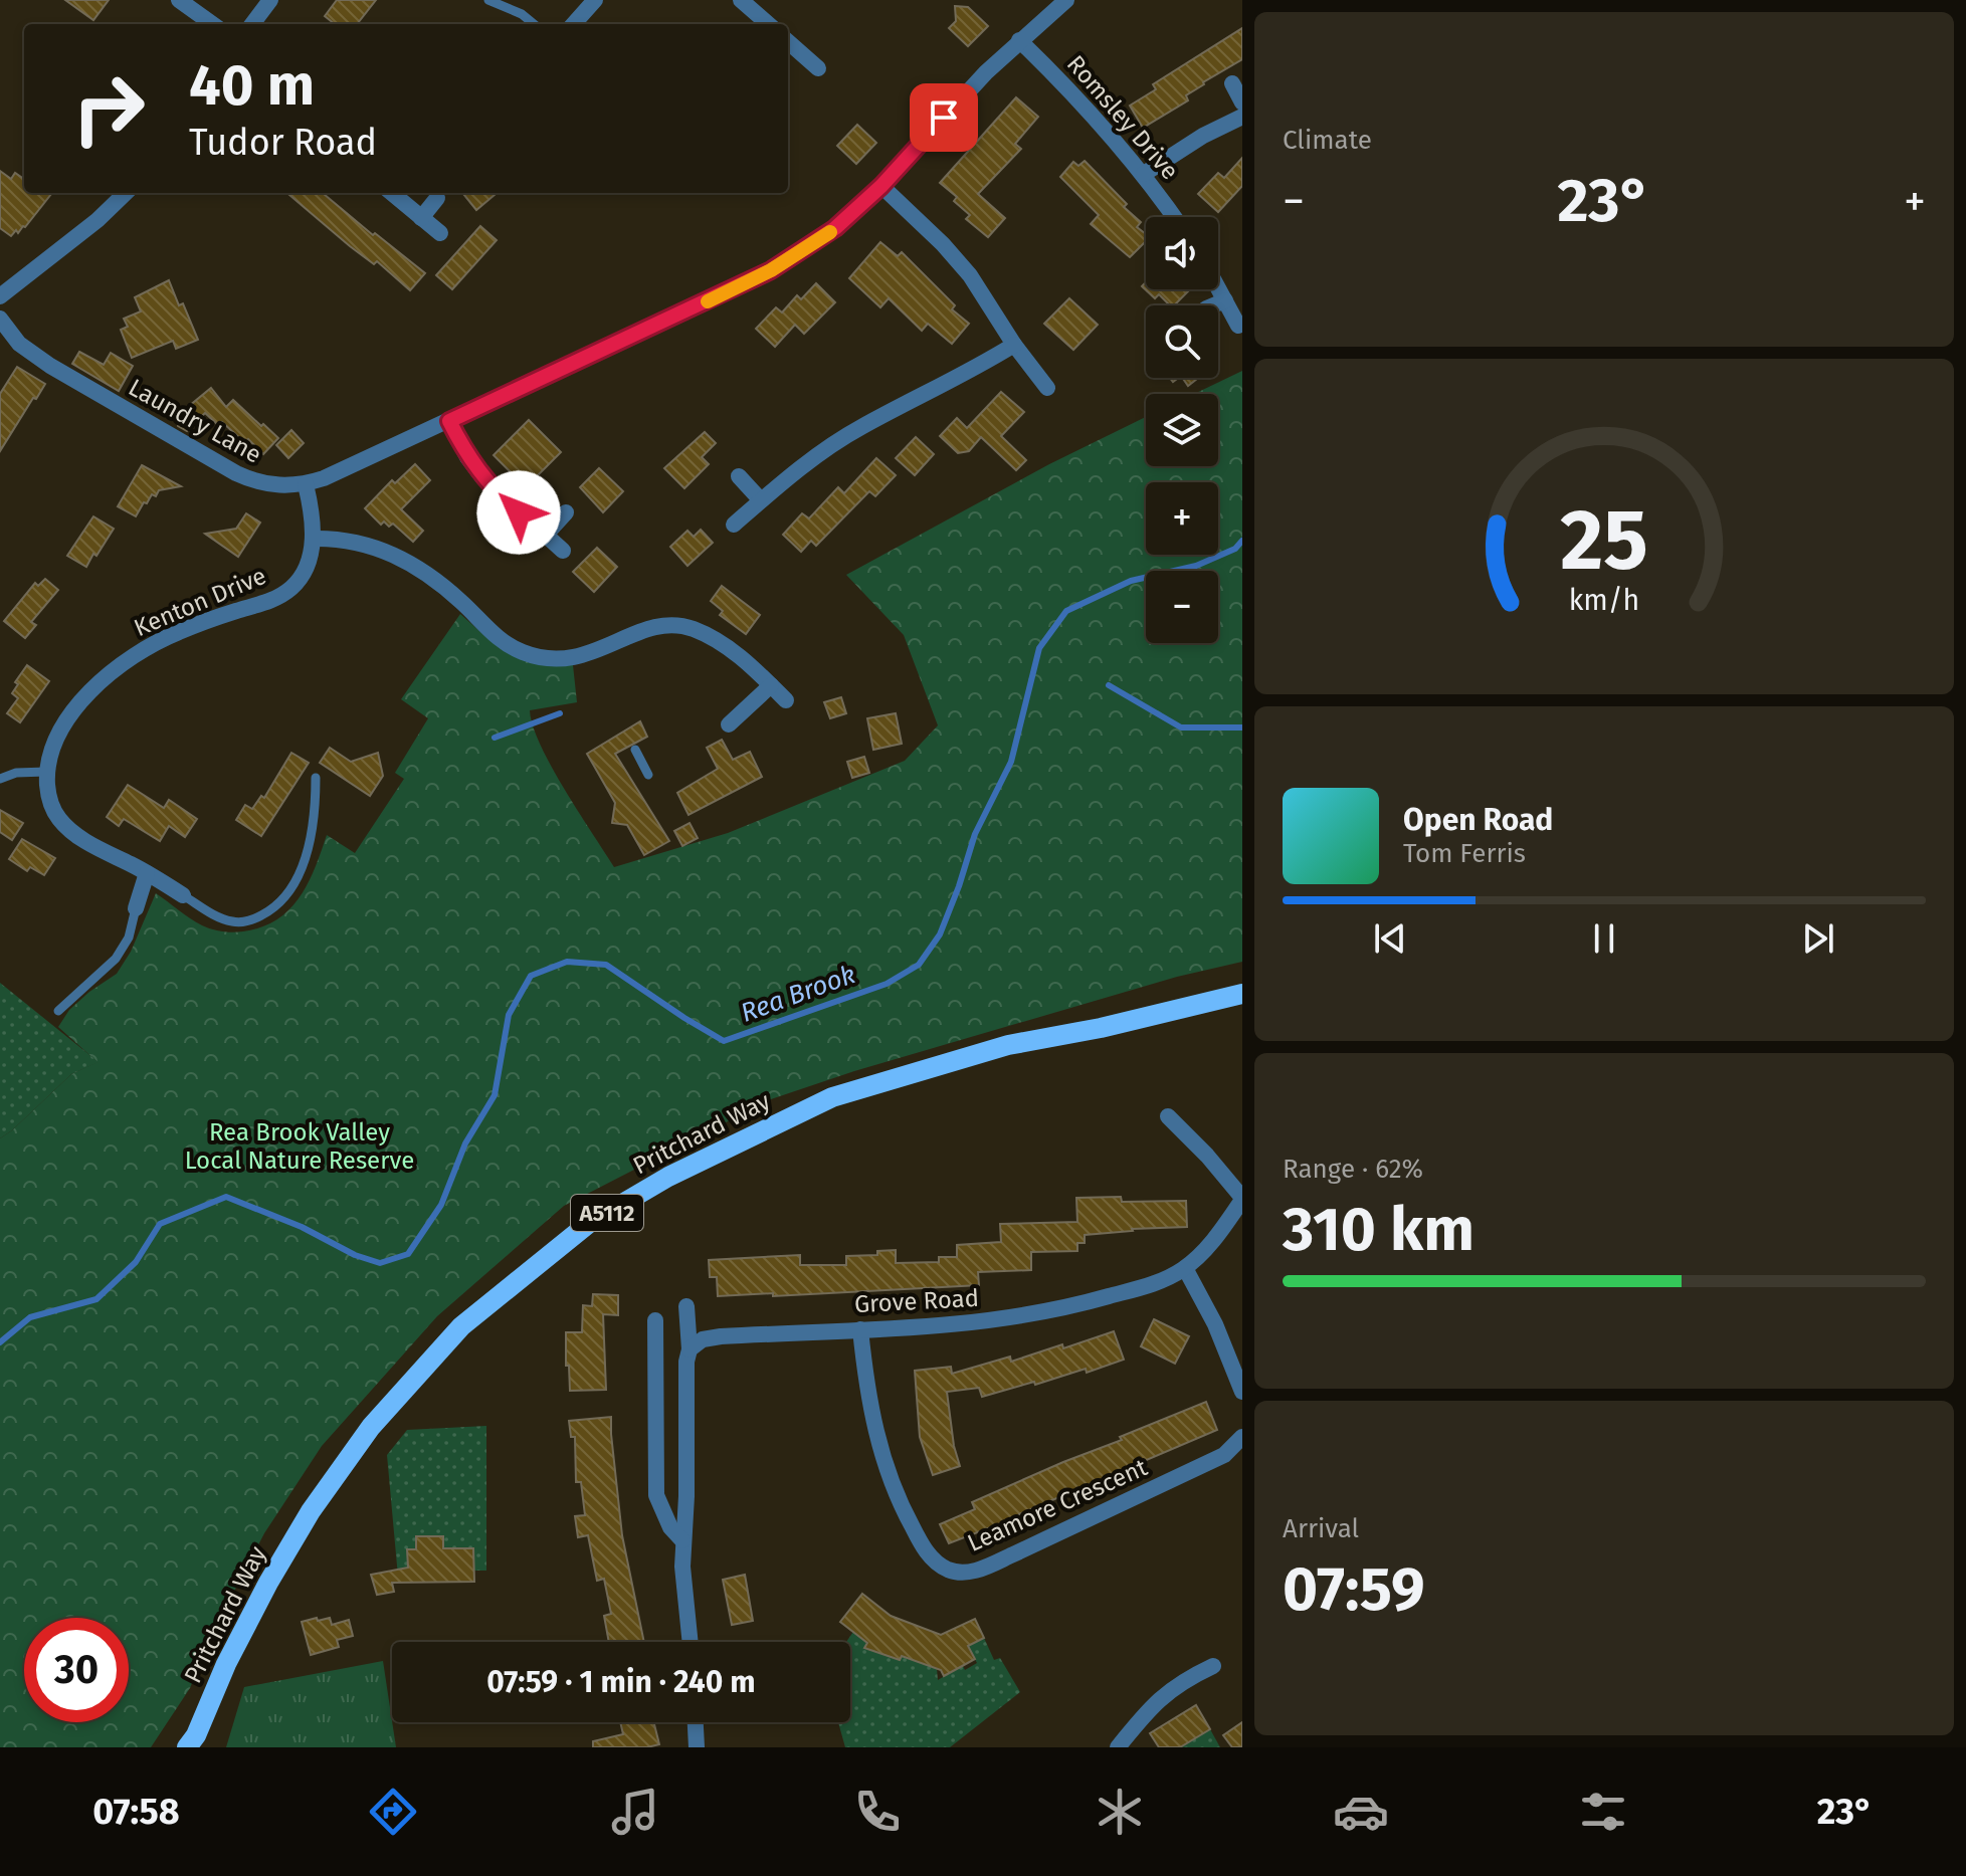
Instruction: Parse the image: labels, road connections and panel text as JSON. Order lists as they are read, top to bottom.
{
  "streets": {
    "main road": ["Pritchard Way", "A5112"],
    "street": [
      "Romsley Drive",
      "Laundry Lane",
      "Kenton Drive",
      "Grove Road",
      "Leamore Crescent"
    ]
  },
  "crossings": [
    ["Grove Road", "Leamore Crescent"]
  ],
  "water": ["Rea Brook"],
  "parks": ["Rea Brook Valley Local Nature Reserve"],
  "page": {
    "tile": [
      "Climate",
      ["Range · 62%", "310 km"],
      ["Arrival", "07:59"]
    ],
    "turn": ["40 m", "Tudor Road"],
    "heat": ["−", "23°", "+"],
    "map_buttons": ["+", "−"],
    "song": ["Open Road", "Tom Ferris"],
    "limit": "30",
    "trip": "07:59 · 1 min · 240 m",
    "tabs": ["07:58", "23°"],
    "gauge": ["25", "km/h"]
  }
}
